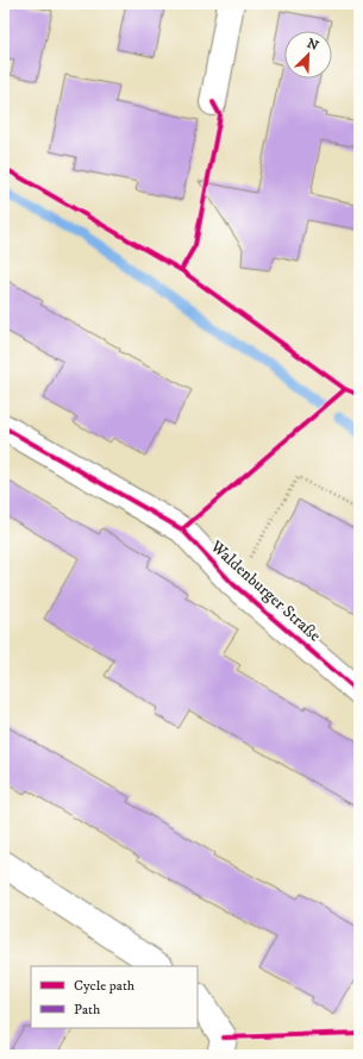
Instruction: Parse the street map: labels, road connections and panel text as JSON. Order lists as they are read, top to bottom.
{
  "streets": {
    "street": ["Waldenburger Straße"]
  },
  "legend": ["Cycle path", "Path"],
  "north": "top right"
}
